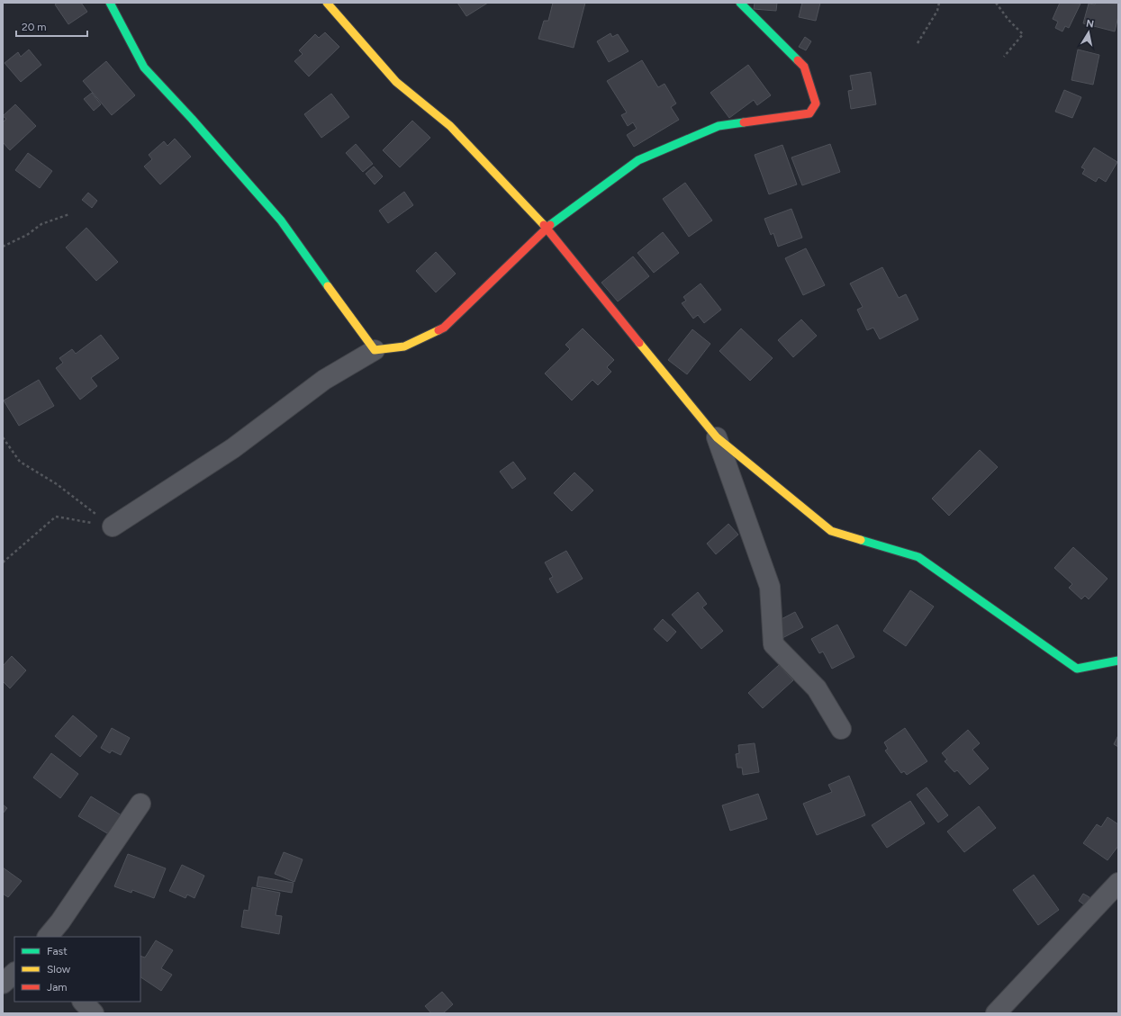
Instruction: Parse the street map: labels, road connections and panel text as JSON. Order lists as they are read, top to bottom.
{
  "legend": ["Fast", "Slow", "Jam"],
  "scale_bar": "20 m",
  "north": "top"
}
